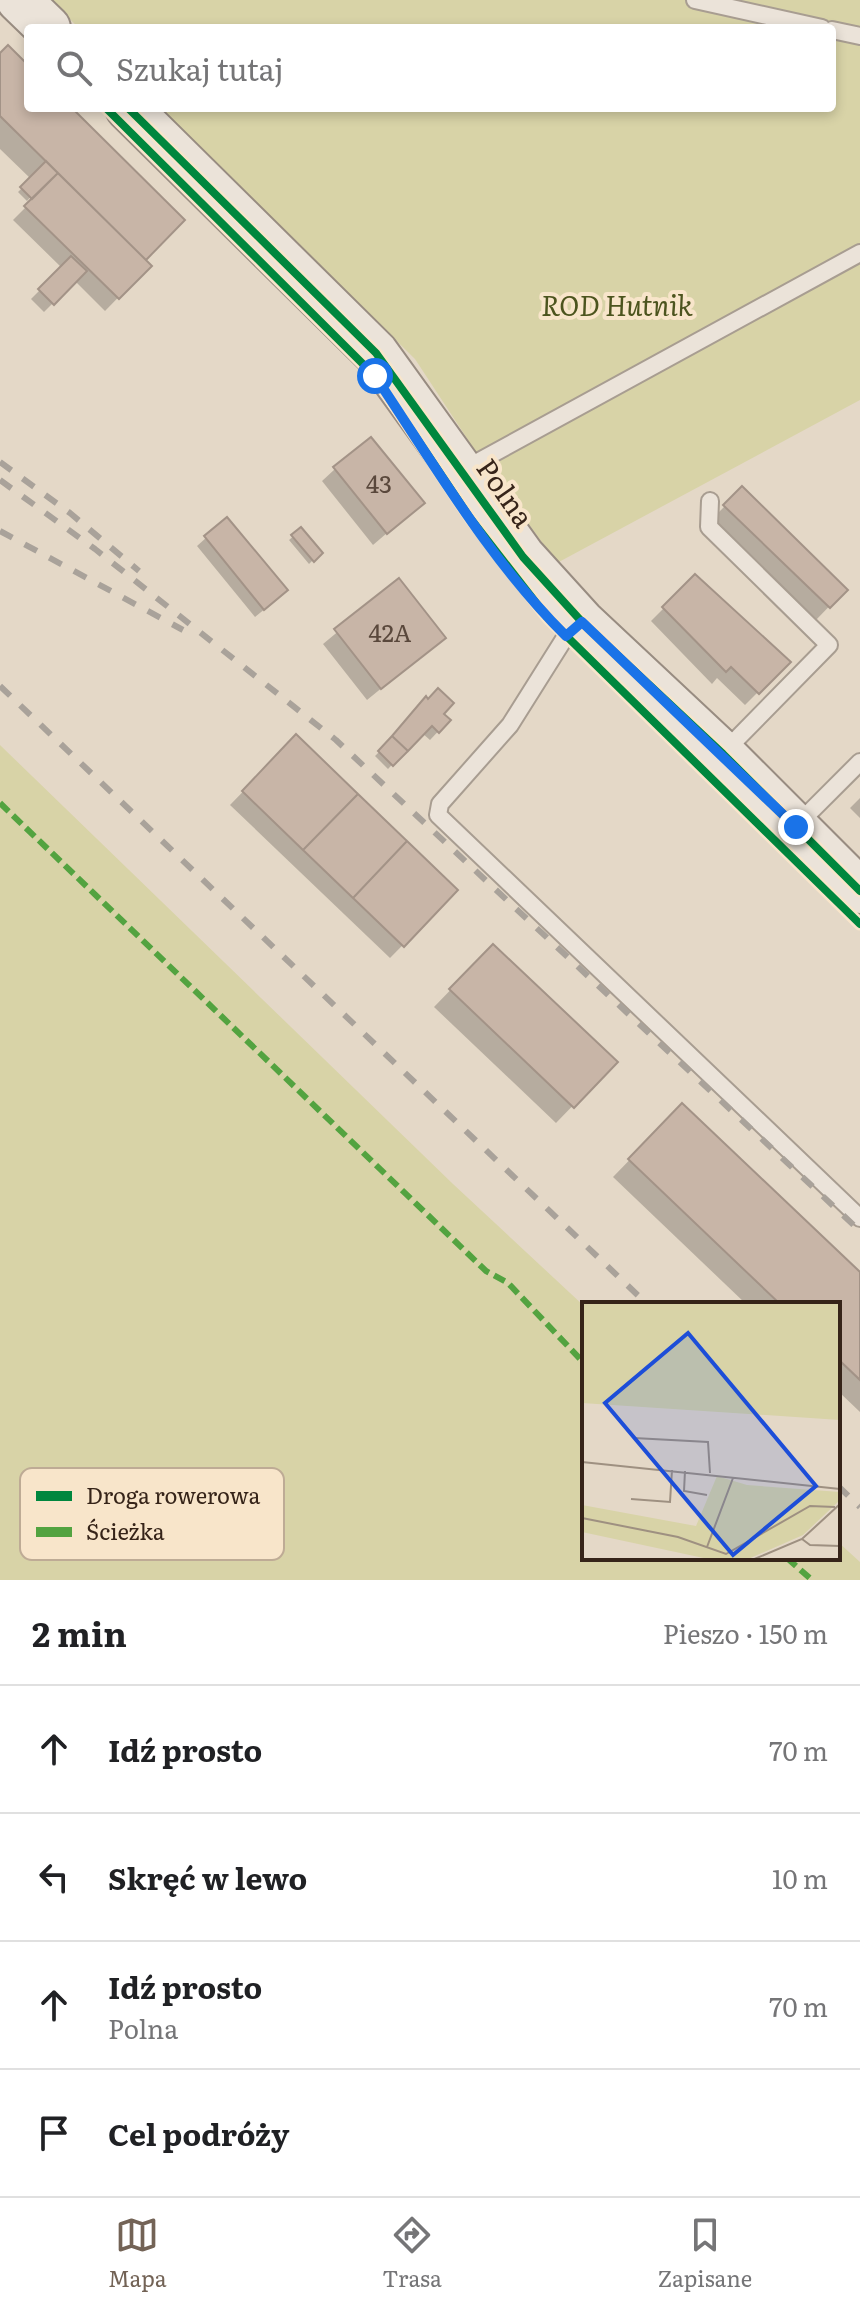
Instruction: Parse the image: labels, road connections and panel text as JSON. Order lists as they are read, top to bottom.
{
  "streets": {
    "street": ["Polna"]
  },
  "parks": ["ROD Hutnik"],
  "house_numbers": ["43", "42A"],
  "legend": ["Droga rowerowa", "Ścieżka"],
  "page": {
    "search": "Szukaj tutaj",
    "heading": ["2 min", "Pieszo · 150 m"],
    "list": [
      ["Idź prosto", "70 m"],
      ["Skręć w lewo", "10 m"],
      ["Idź prosto", "Polna", "70 m"],
      "Cel podróży"
    ],
    "nav": ["Mapa", "Trasa", "Zapisane"]
  }
}
